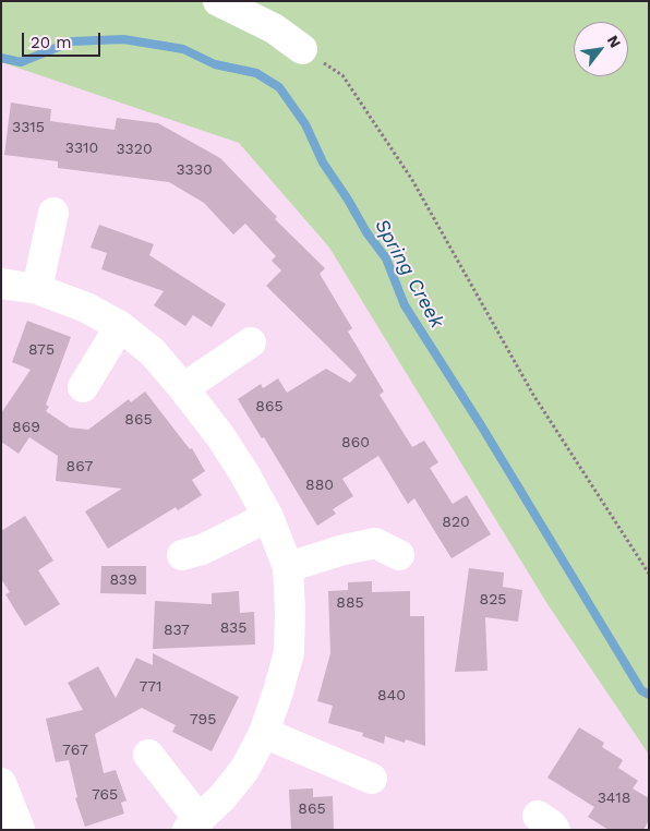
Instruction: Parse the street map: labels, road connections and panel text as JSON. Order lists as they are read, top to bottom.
{
  "water": ["Spring Creek"],
  "house_numbers": [
    "3315",
    "3310",
    "3320",
    "3330",
    "875",
    "865",
    "865",
    "869",
    "860",
    "867",
    "880",
    "820",
    "839",
    "825",
    "885",
    "835",
    "837",
    "771",
    "840",
    "795",
    "767",
    "765",
    "3418",
    "865"
  ],
  "scale_bar": "20 m",
  "north": "top right"
}
